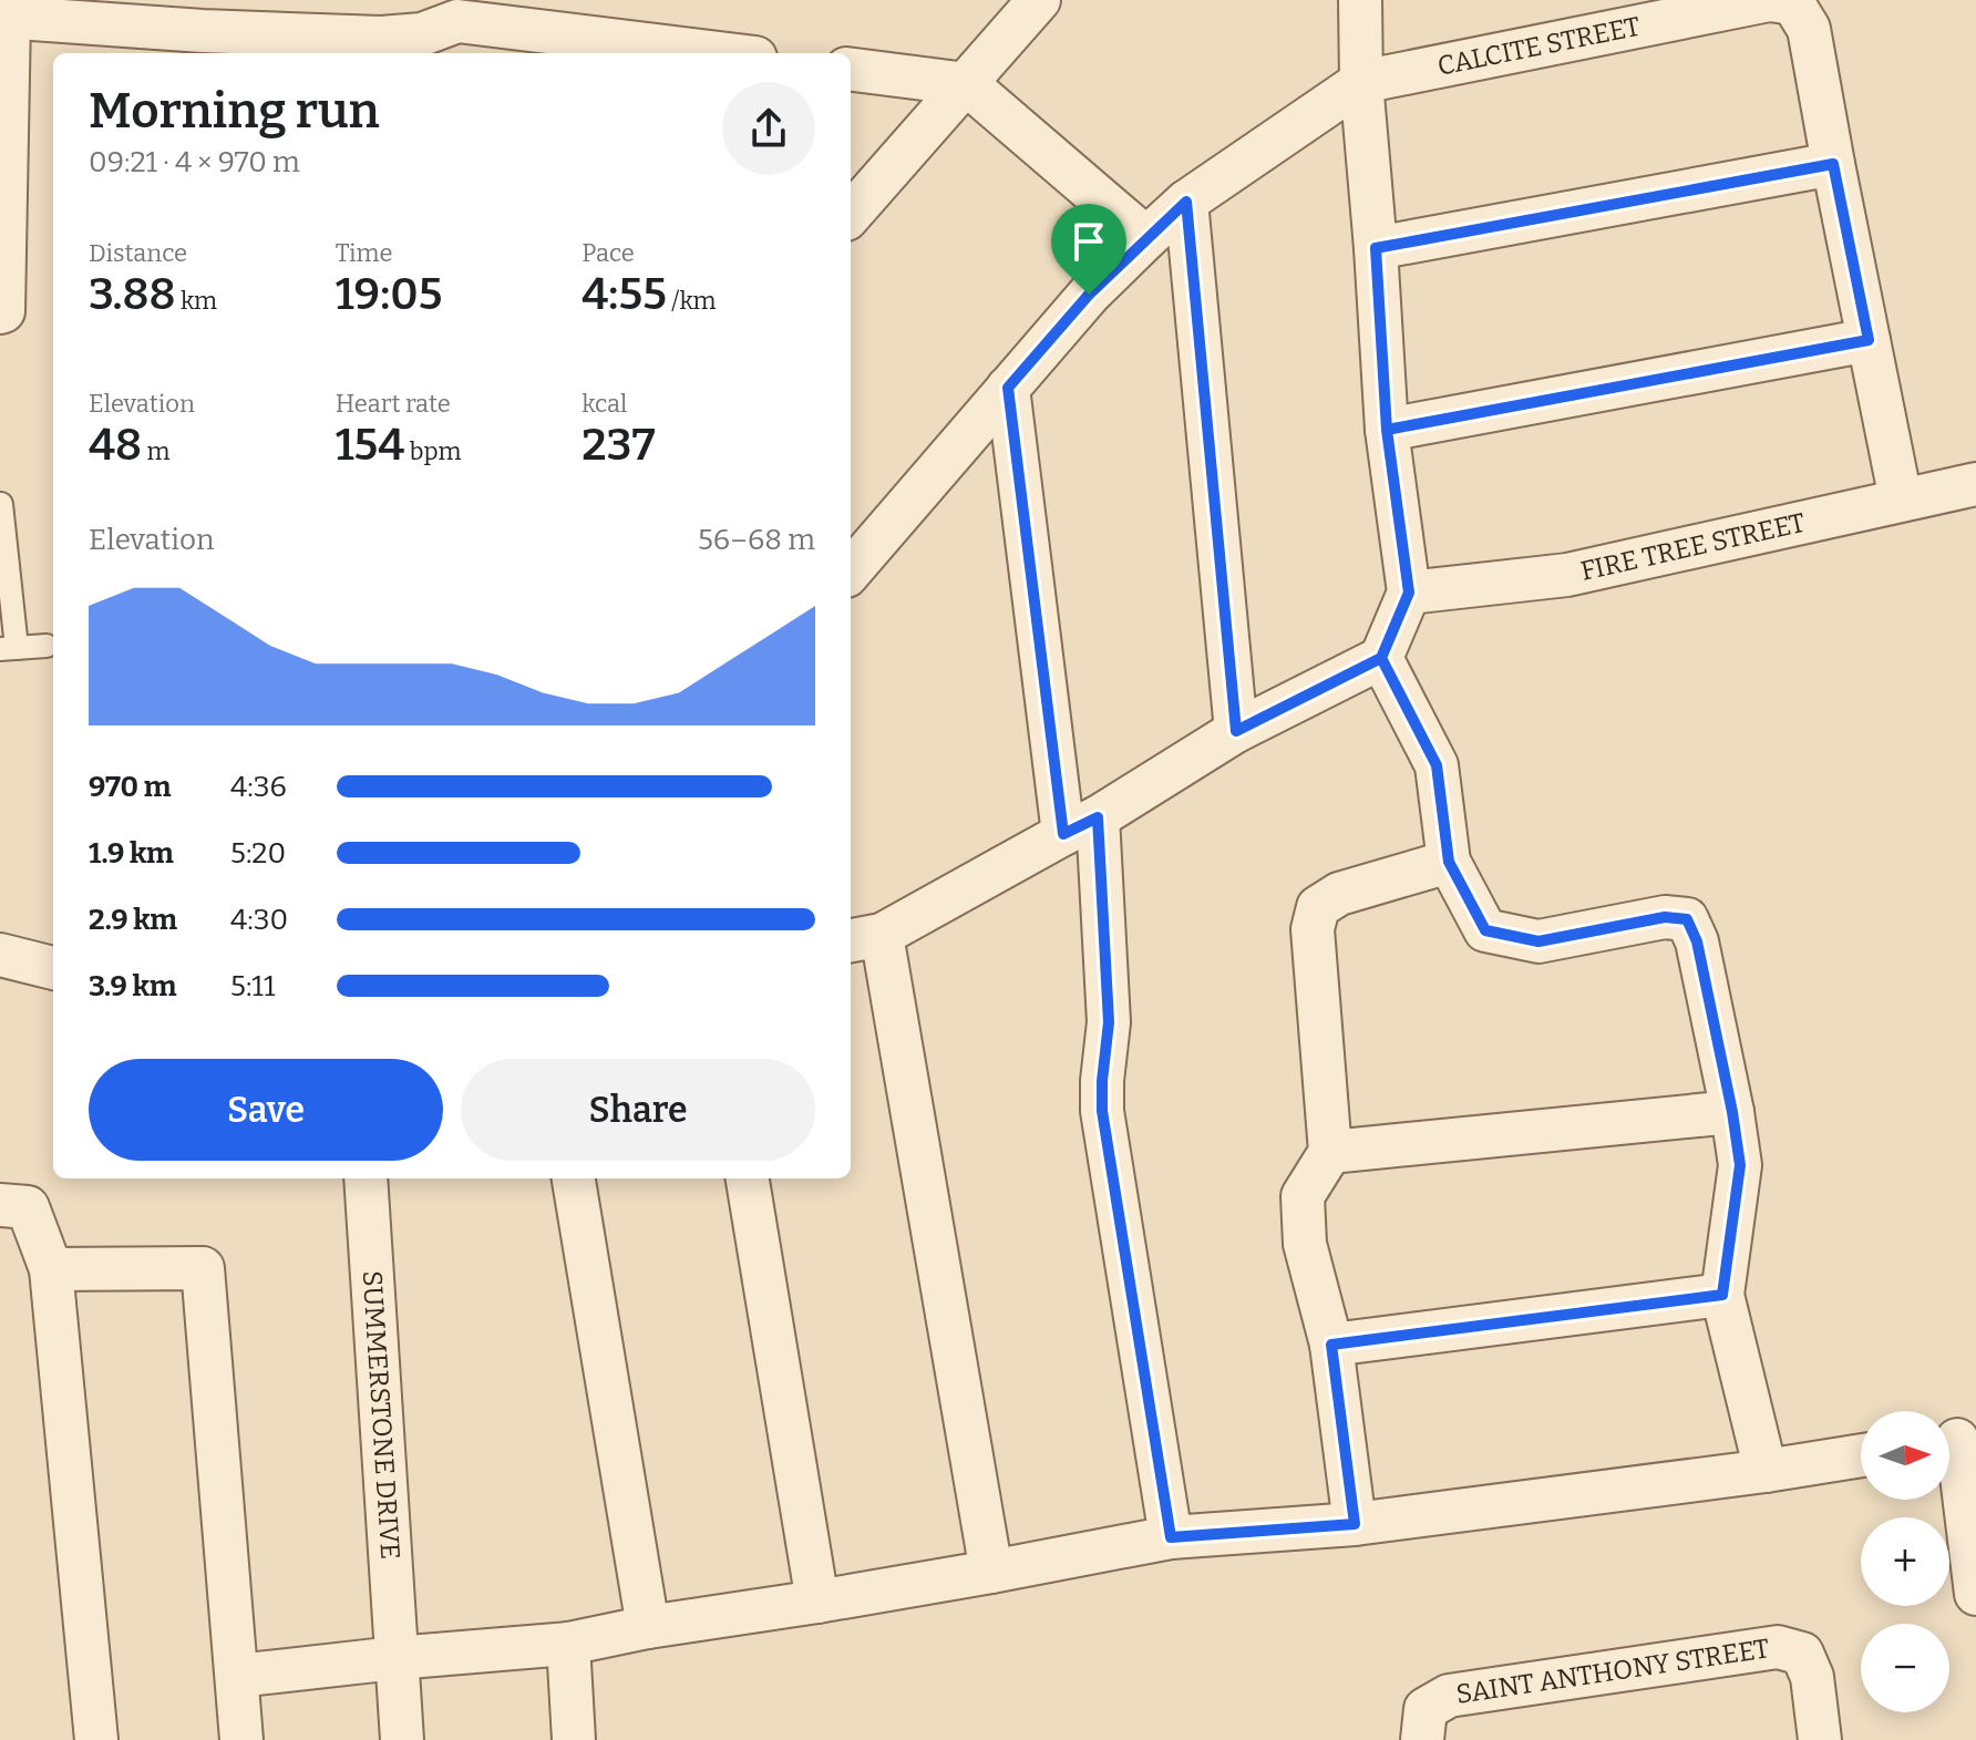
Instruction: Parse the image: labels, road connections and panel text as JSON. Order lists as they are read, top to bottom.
{
  "streets": {
    "street": [
      "CALCITE STREET",
      "FIRE TREE STREET",
      "SUMMERSTONE DRIVE",
      "SAINT ANTHONY STREET"
    ]
  },
  "crossings": [
    ["CALCITE STREET", "FIRE TREE STREET"]
  ],
  "north": "right",
  "page": {
    "heading": ["Morning run", "09:21 · 4 × 970 m"],
    "stats": [
      ["Distance", "3.88 km"],
      ["Time", "19:05"],
      ["Pace", "4:55 /km"],
      ["Elevation", "48 m"],
      ["Heart rate", "154 bpm"],
      ["kcal", "237"]
    ],
    "chart": ["Elevation", "56–68 m"],
    "list": [
      {
        "name": "970 m",
        "note": "4:36"
      },
      {
        "name": "1.9 km",
        "note": "5:20"
      },
      {
        "name": "2.9 km",
        "note": "4:30"
      },
      {
        "name": "3.9 km",
        "note": "5:11"
      }
    ],
    "buttons": ["Save", "Share"],
    "map_buttons": ["+", "−"]
  }
}
